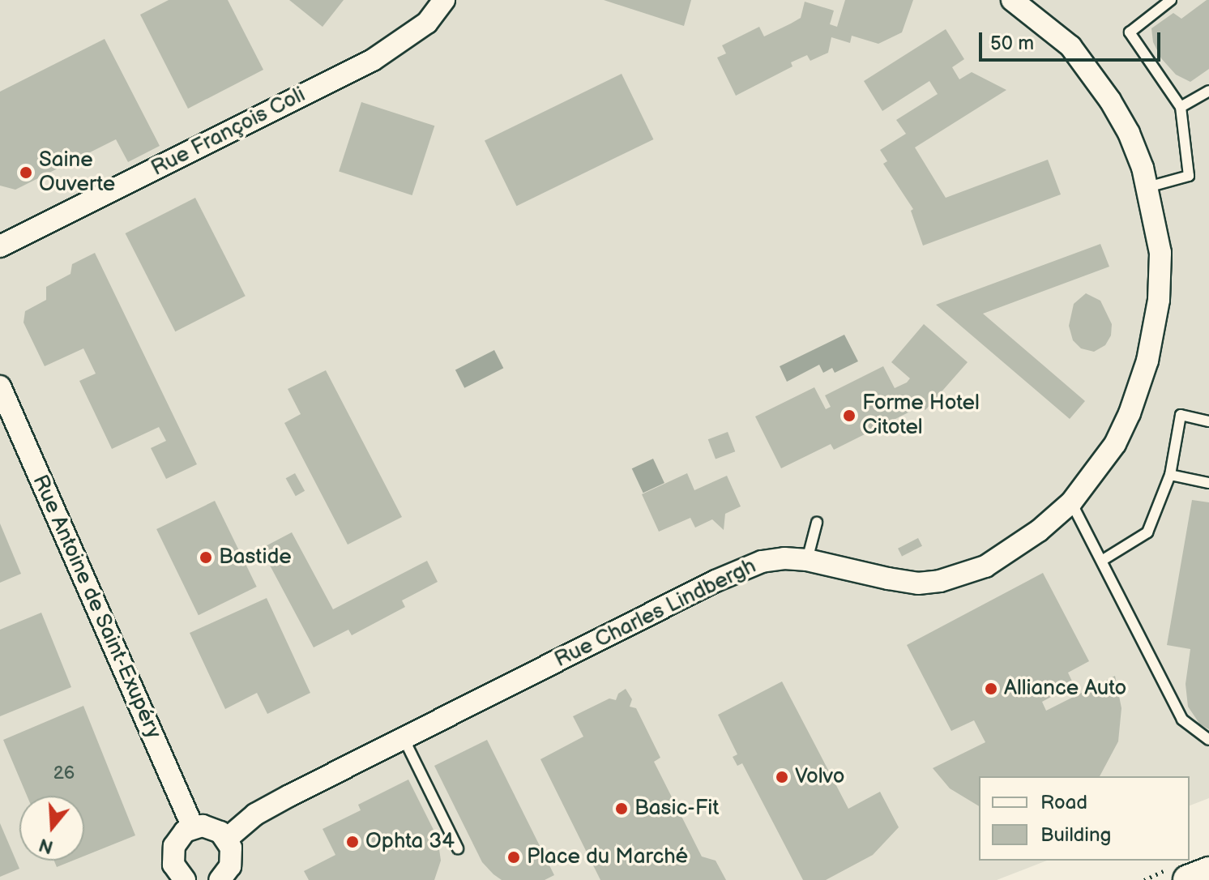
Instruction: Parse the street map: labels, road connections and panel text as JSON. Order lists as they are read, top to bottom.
{
  "streets": {
    "street": ["Rue François Coli", "Rue Antoine de Saint-Exupéry", "Rue Charles Lindbergh"]
  },
  "places": [
    "Saine Ouverte",
    "Forme Hotel Citotel",
    "Bastide",
    "Alliance Auto",
    "Volvo",
    "Basic-Fit",
    "Ophta 34",
    "Place du Marché"
  ],
  "house_numbers": ["26"],
  "legend": ["Road", "Building"],
  "scale_bar": "50 m",
  "north": "bottom"
}
